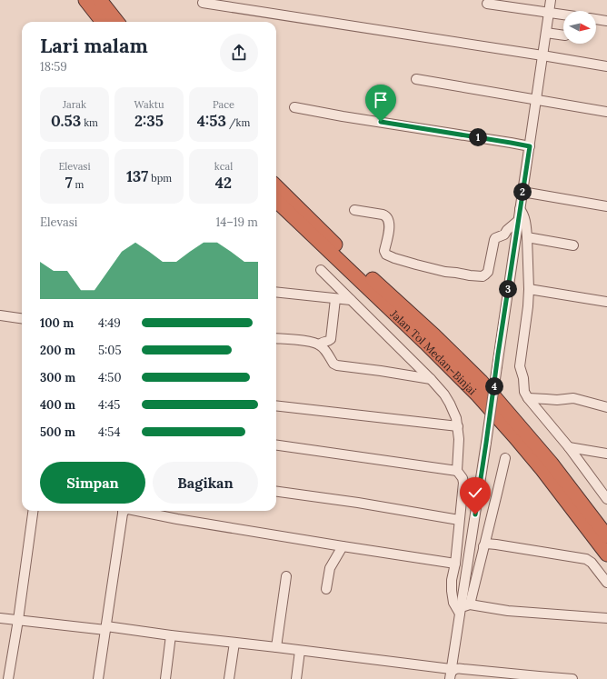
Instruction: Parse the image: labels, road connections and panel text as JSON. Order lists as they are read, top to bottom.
{
  "streets": {
    "highway": ["Jalan Tol Medan–Binjai"]
  },
  "north": "right",
  "page": {
    "heading": ["Lari malam", "18:59"],
    "stats": [
      ["Jarak", "0.53 km"],
      ["Waktu", "2:35"],
      ["Pace", "4:53 /km"],
      ["Elevasi", "7 m"],
      ["137 bpm"],
      ["kcal", "42"]
    ],
    "pins": [
      "1",
      "2",
      "3",
      "4"
    ],
    "chart": ["Elevasi", "14–19 m"],
    "list": [
      {
        "name": "100 m",
        "note": "4:49"
      },
      {
        "name": "200 m",
        "note": "5:05"
      },
      {
        "name": "300 m",
        "note": "4:50"
      },
      {
        "name": "400 m",
        "note": "4:45"
      },
      {
        "name": "500 m",
        "note": "4:54"
      }
    ],
    "buttons": ["Simpan", "Bagikan"]
  }
}
